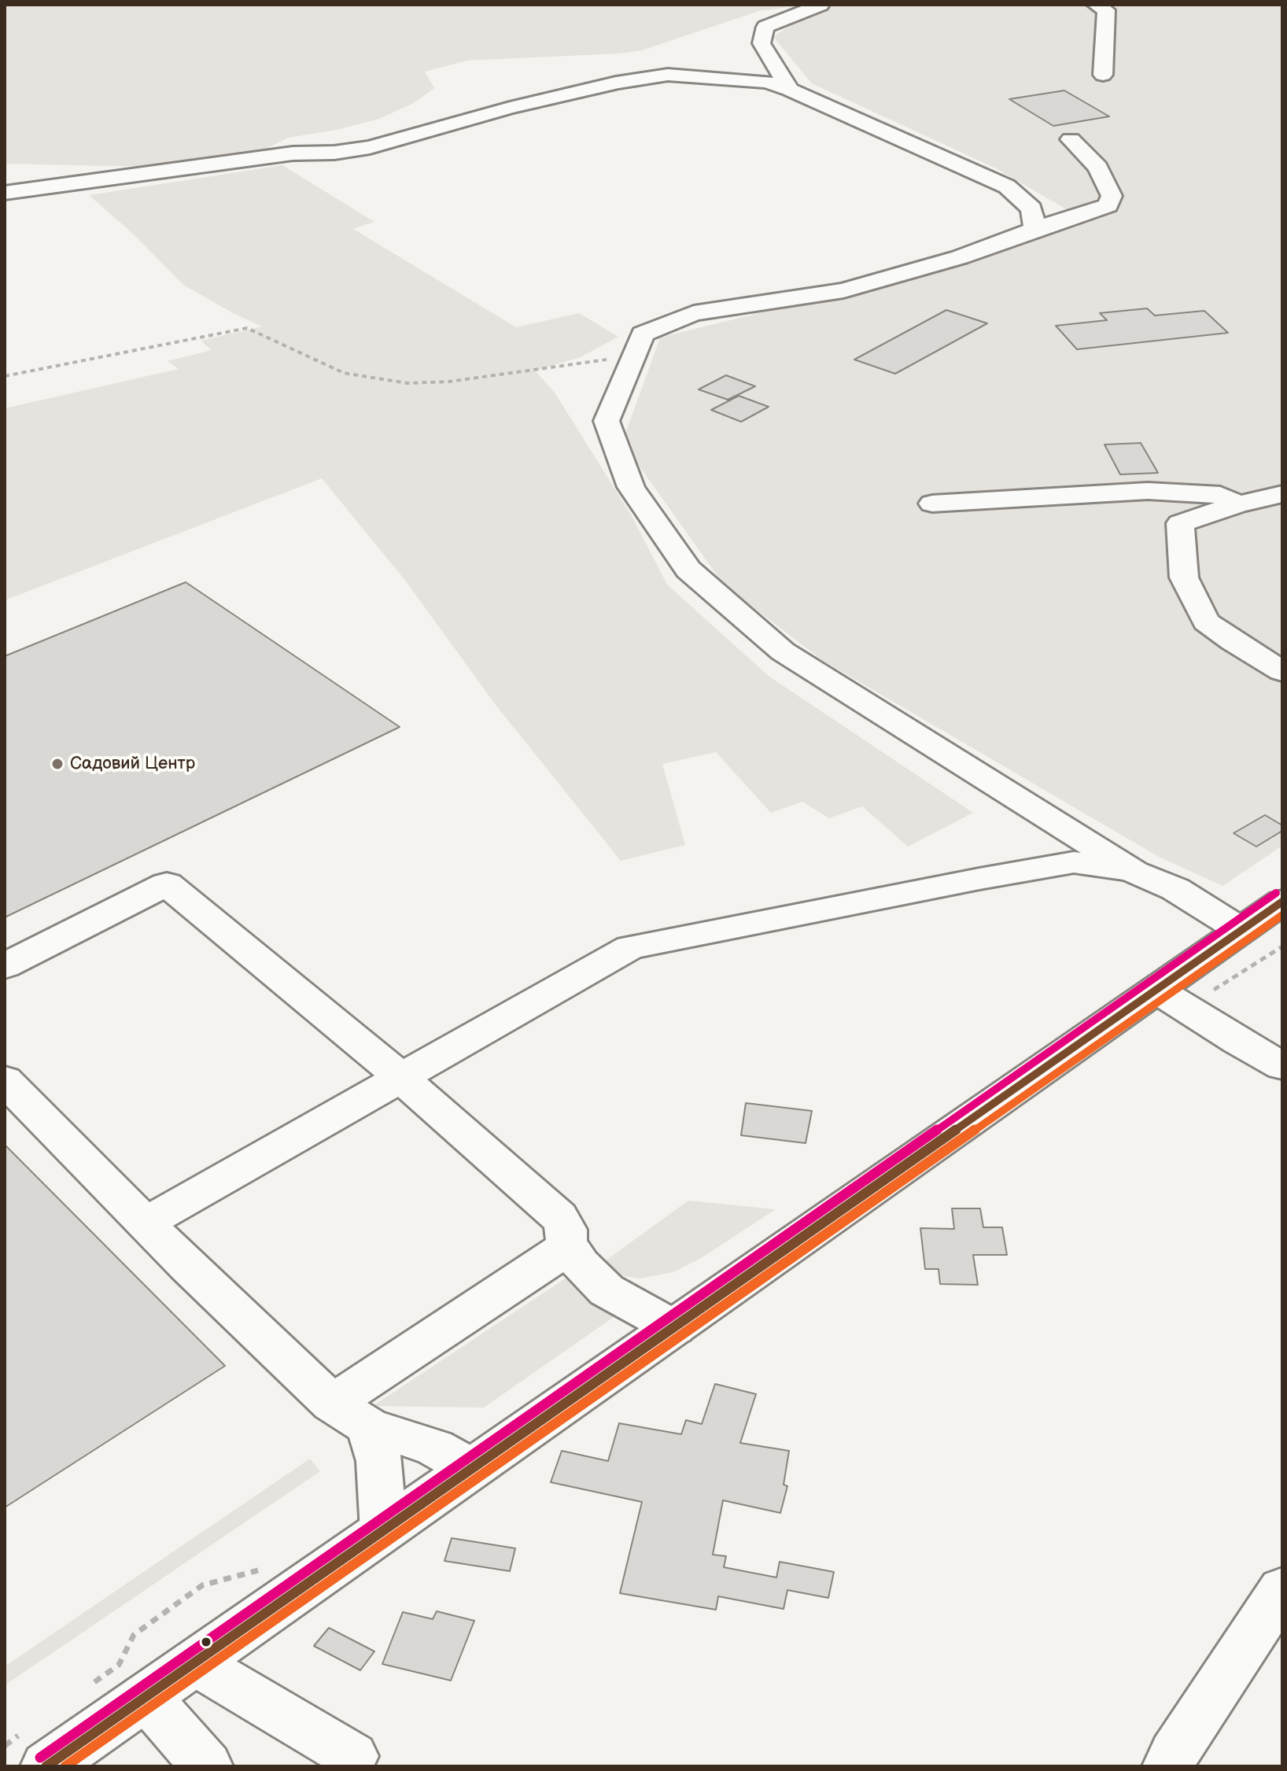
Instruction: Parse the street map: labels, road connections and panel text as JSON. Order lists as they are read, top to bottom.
{
  "places": ["Садовий Центр"]
}
